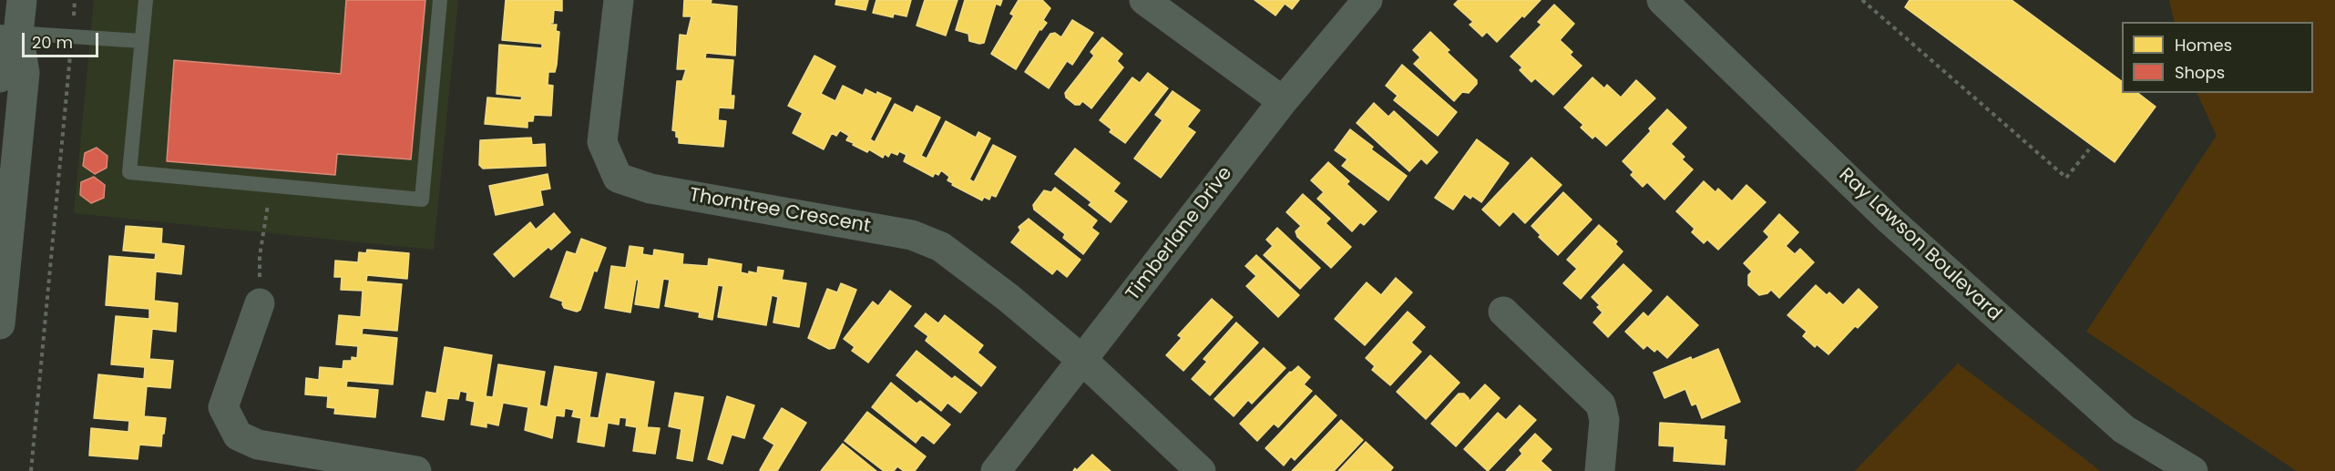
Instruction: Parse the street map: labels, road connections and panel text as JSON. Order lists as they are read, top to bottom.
{
  "streets": {
    "street": ["Thorntree Crescent", "Timberlane Drive", "Ray Lawson Boulevard"]
  },
  "crossings": [
    ["Thorntree Crescent", "Timberlane Drive"]
  ],
  "legend": ["Homes", "Shops"],
  "scale_bar": "20 m"
}
